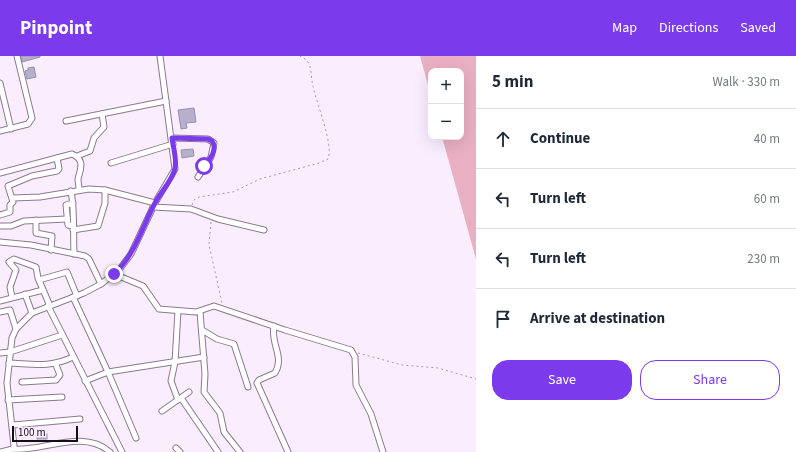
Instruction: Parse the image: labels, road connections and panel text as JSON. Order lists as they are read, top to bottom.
{
  "scale_bar": "100 m",
  "page": {
    "header": "Pinpoint",
    "nav": ["Map", "Directions", "Saved"],
    "heading": ["5 min", "Walk · 330 m"],
    "map_buttons": ["+", "−"],
    "list": [
      ["Continue", "40 m"],
      ["Turn left", "60 m"],
      ["Turn left", "230 m"],
      "Arrive at destination"
    ],
    "buttons": ["Save", "Share"],
    "scale": "100 m"
  }
}
